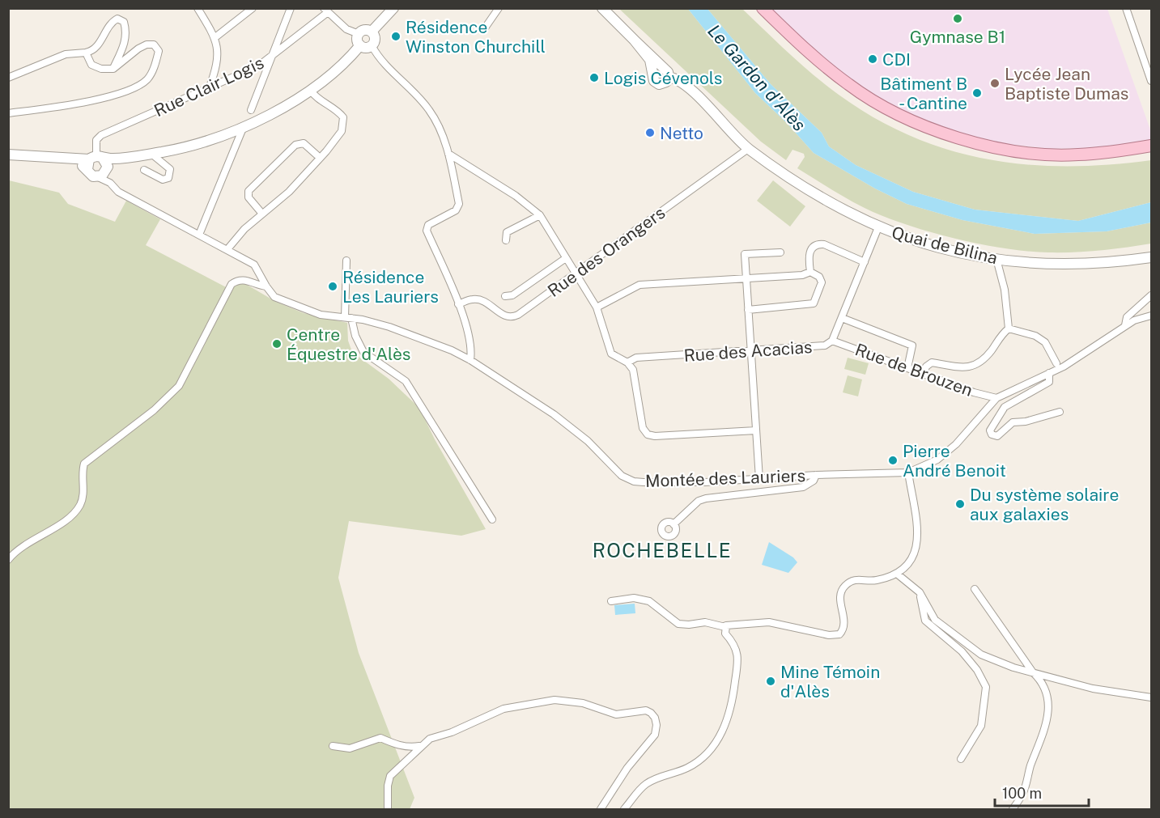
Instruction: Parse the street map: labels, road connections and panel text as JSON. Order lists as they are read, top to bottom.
{
  "streets": {
    "main road": ["Quai de Bilina"],
    "street": [
      "Rue Clair Logis",
      "Rue des Orangers",
      "Rue des Acacias",
      "Rue de Brouzen",
      "Montée des Lauriers"
    ]
  },
  "crossings": [
    ["Quai de Bilina", "Rue des Orangers"],
    ["Quai de Bilina", "Rue des Acacias"],
    ["Rue des Acacias", "Rue de Brouzen"]
  ],
  "districts": ["ROCHEBELLE"],
  "water": ["Le Gardon d'Alès"],
  "places": [
    "Gymnase B1",
    "Résidence Winston Churchill",
    "CDI",
    "Logis Cévenols",
    "Lycée Jean Baptiste Dumas",
    "Bâtiment B - Cantine",
    "Netto",
    "Résidence Les Lauriers",
    "Centre Équestre d'Alès",
    "Pierre André Benoit",
    "Du système solaire aux galaxies",
    "Mine Témoin d'Alès"
  ],
  "scale_bar": "100 m"
}
